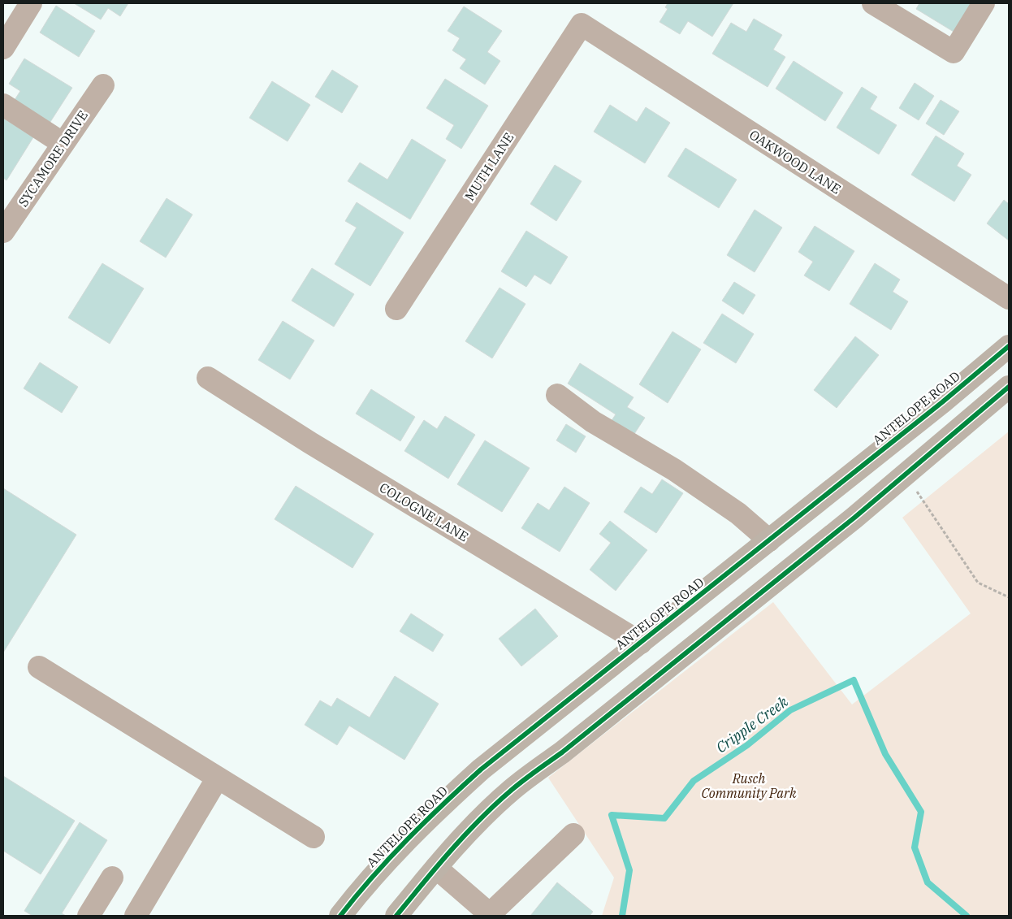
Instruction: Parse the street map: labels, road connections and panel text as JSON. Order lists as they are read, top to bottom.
{
  "streets": {
    "main road": ["ANTELOPE ROAD"],
    "street": [
      "SYCAMORE DRIVE",
      "OAKWOOD LANE",
      "MUTH LANE",
      "COLOGNE LANE"
    ]
  },
  "crossings": [
    ["OAKWOOD LANE", "MUTH LANE"],
    ["ANTELOPE ROAD", "COLOGNE LANE"]
  ],
  "water": ["Cripple Creek"],
  "parks": ["Rusch Community Park"]
}
